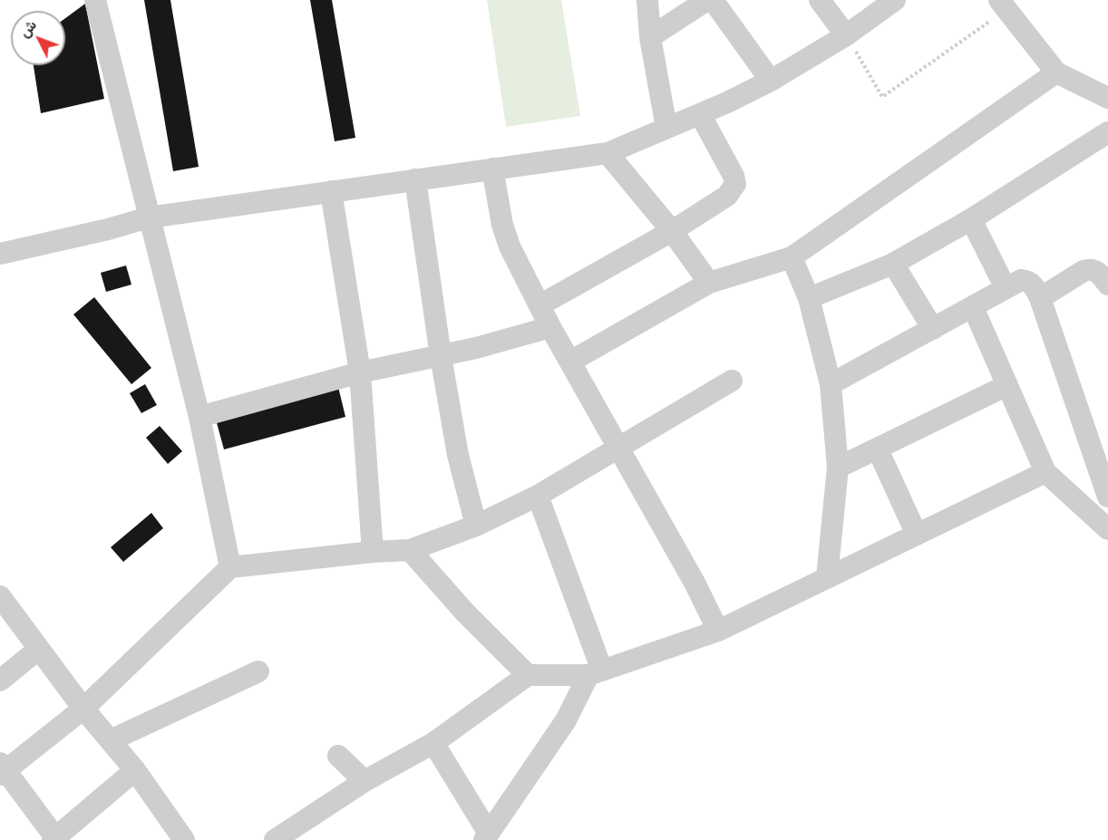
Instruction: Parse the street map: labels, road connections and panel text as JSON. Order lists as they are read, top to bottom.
{
  "north": "top left"
}
